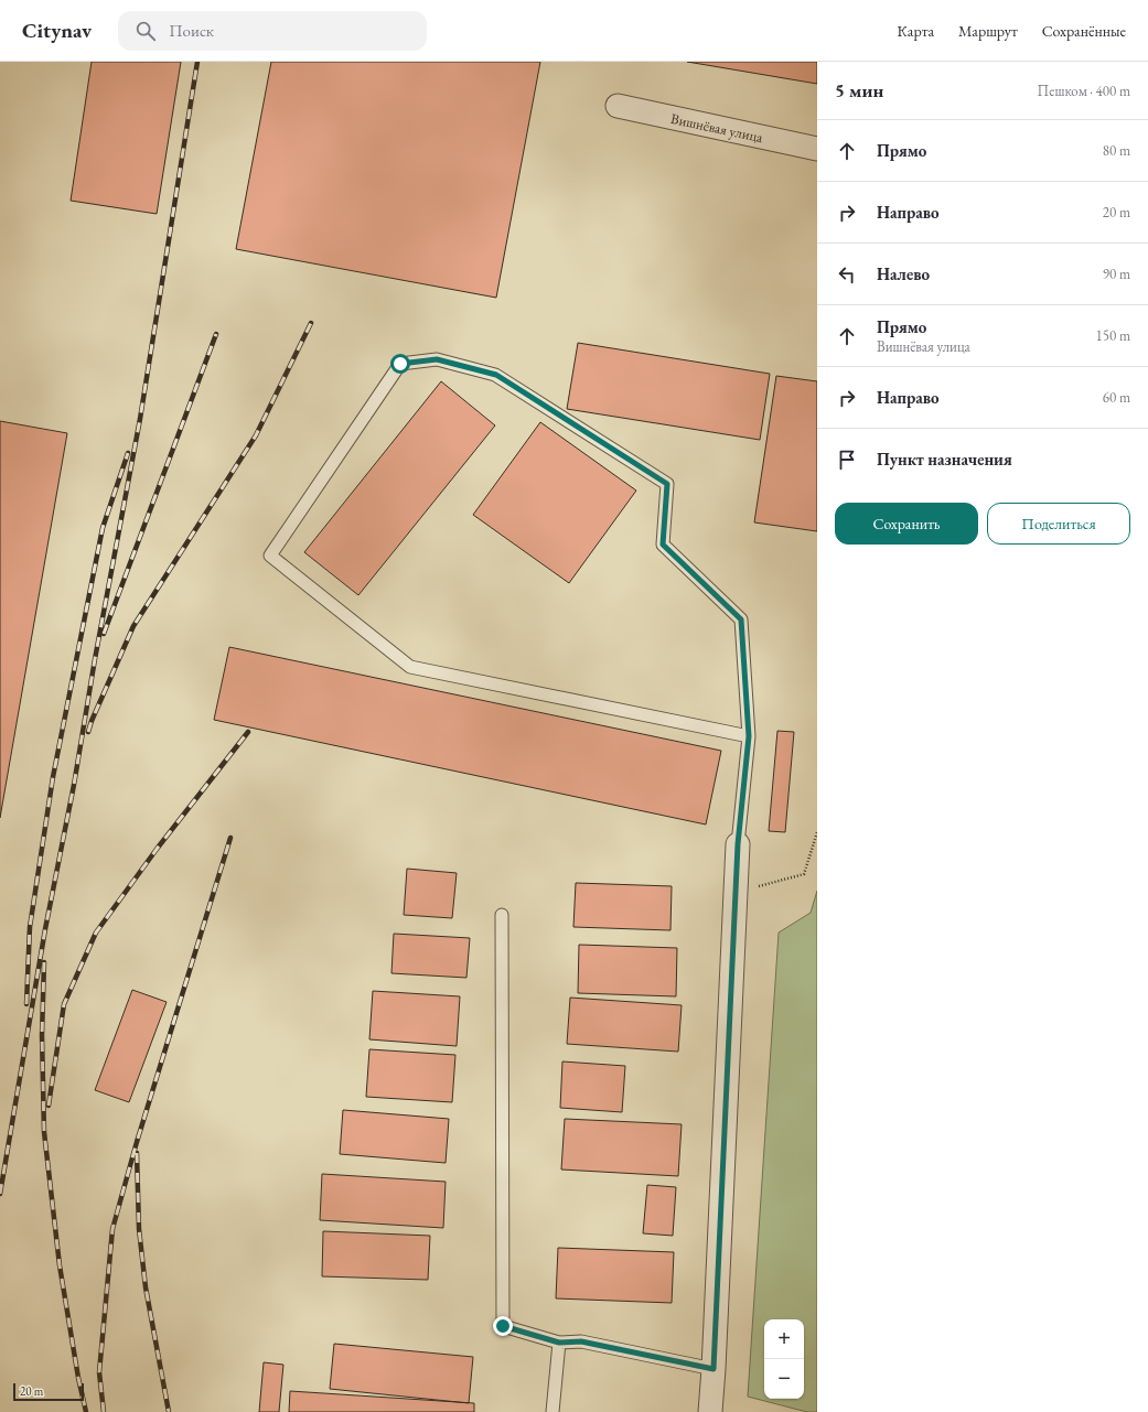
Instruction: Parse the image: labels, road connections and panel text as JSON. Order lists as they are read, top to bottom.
{
  "streets": {
    "street": ["Вишнёвая улица"]
  },
  "scale_bar": "20 m",
  "page": {
    "header": "Citynav",
    "search": "Поиск",
    "nav": ["Карта", "Маршрут", "Сохранённые"],
    "heading": ["5 мин", "Пешком · 400 m"],
    "list": [
      ["Прямо", "80 m"],
      ["Направо", "20 m"],
      ["Налево", "90 m"],
      ["Прямо", "Вишнёвая улица", "150 m"],
      ["Направо", "60 m"],
      "Пункт назначения"
    ],
    "buttons": ["Сохранить", "Поделиться"],
    "map_buttons": ["+", "−"],
    "scale": "20 m"
  }
}
